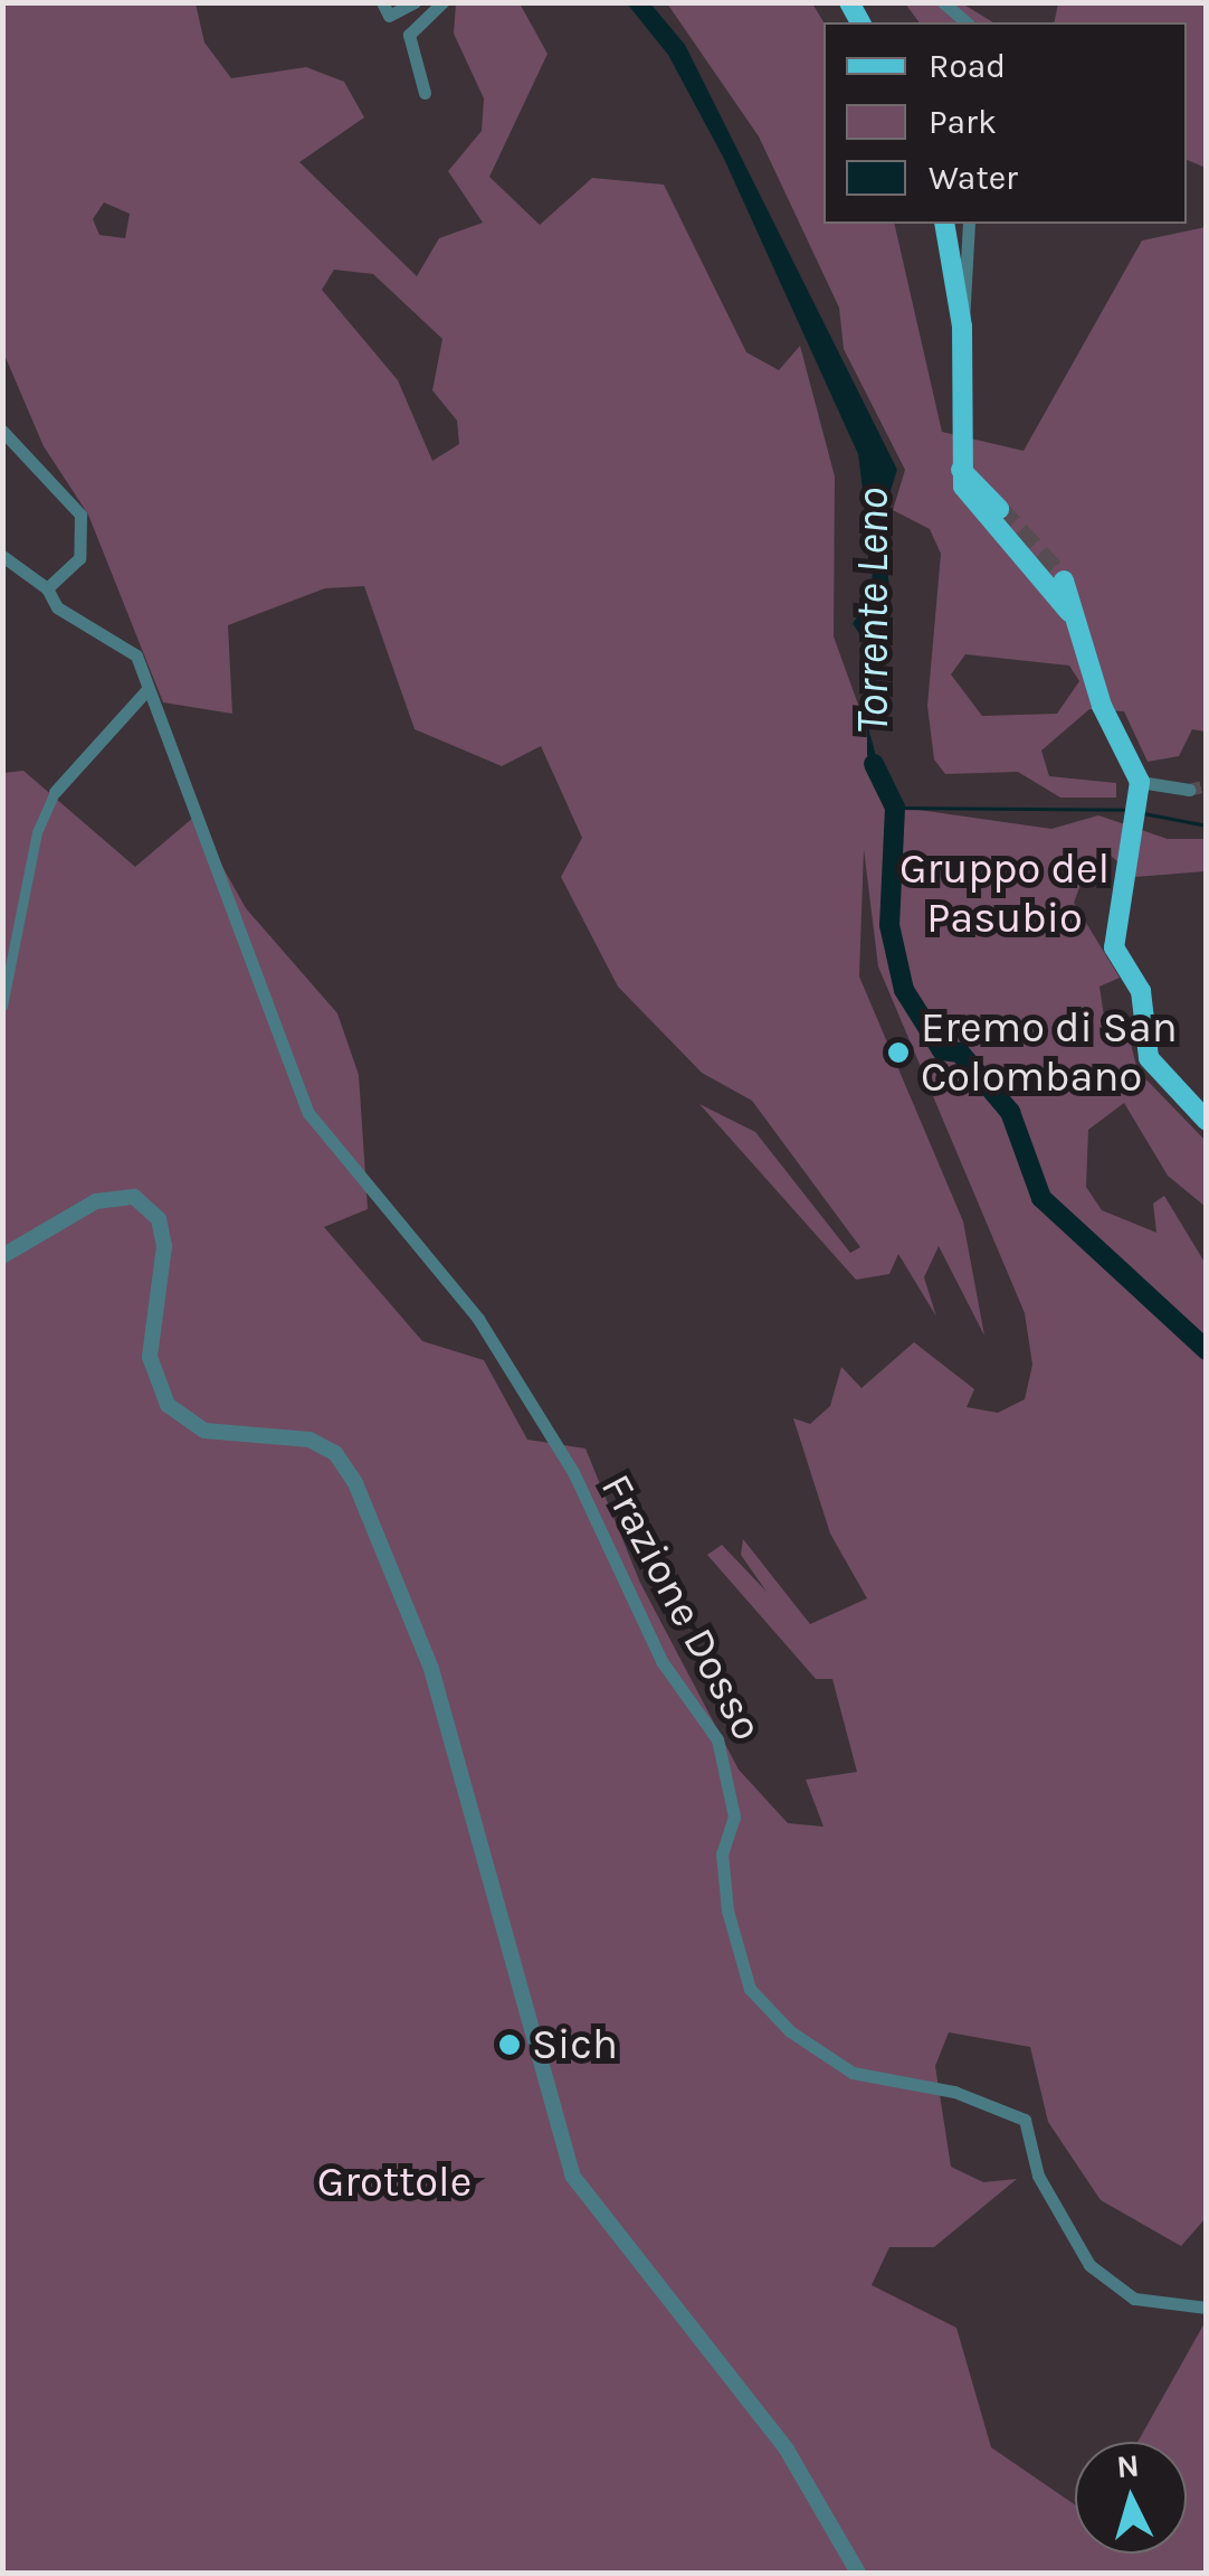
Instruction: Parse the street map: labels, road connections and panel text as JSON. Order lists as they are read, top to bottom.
{
  "streets": {
    "street": ["Frazione Dosso"]
  },
  "water": ["Torrente Leno"],
  "parks": ["Gruppo del Pasubio", "Grottole"],
  "places": ["Eremo di San Colombano", "Sich"],
  "legend": ["Road", "Park", "Water"],
  "north": "top"
}
